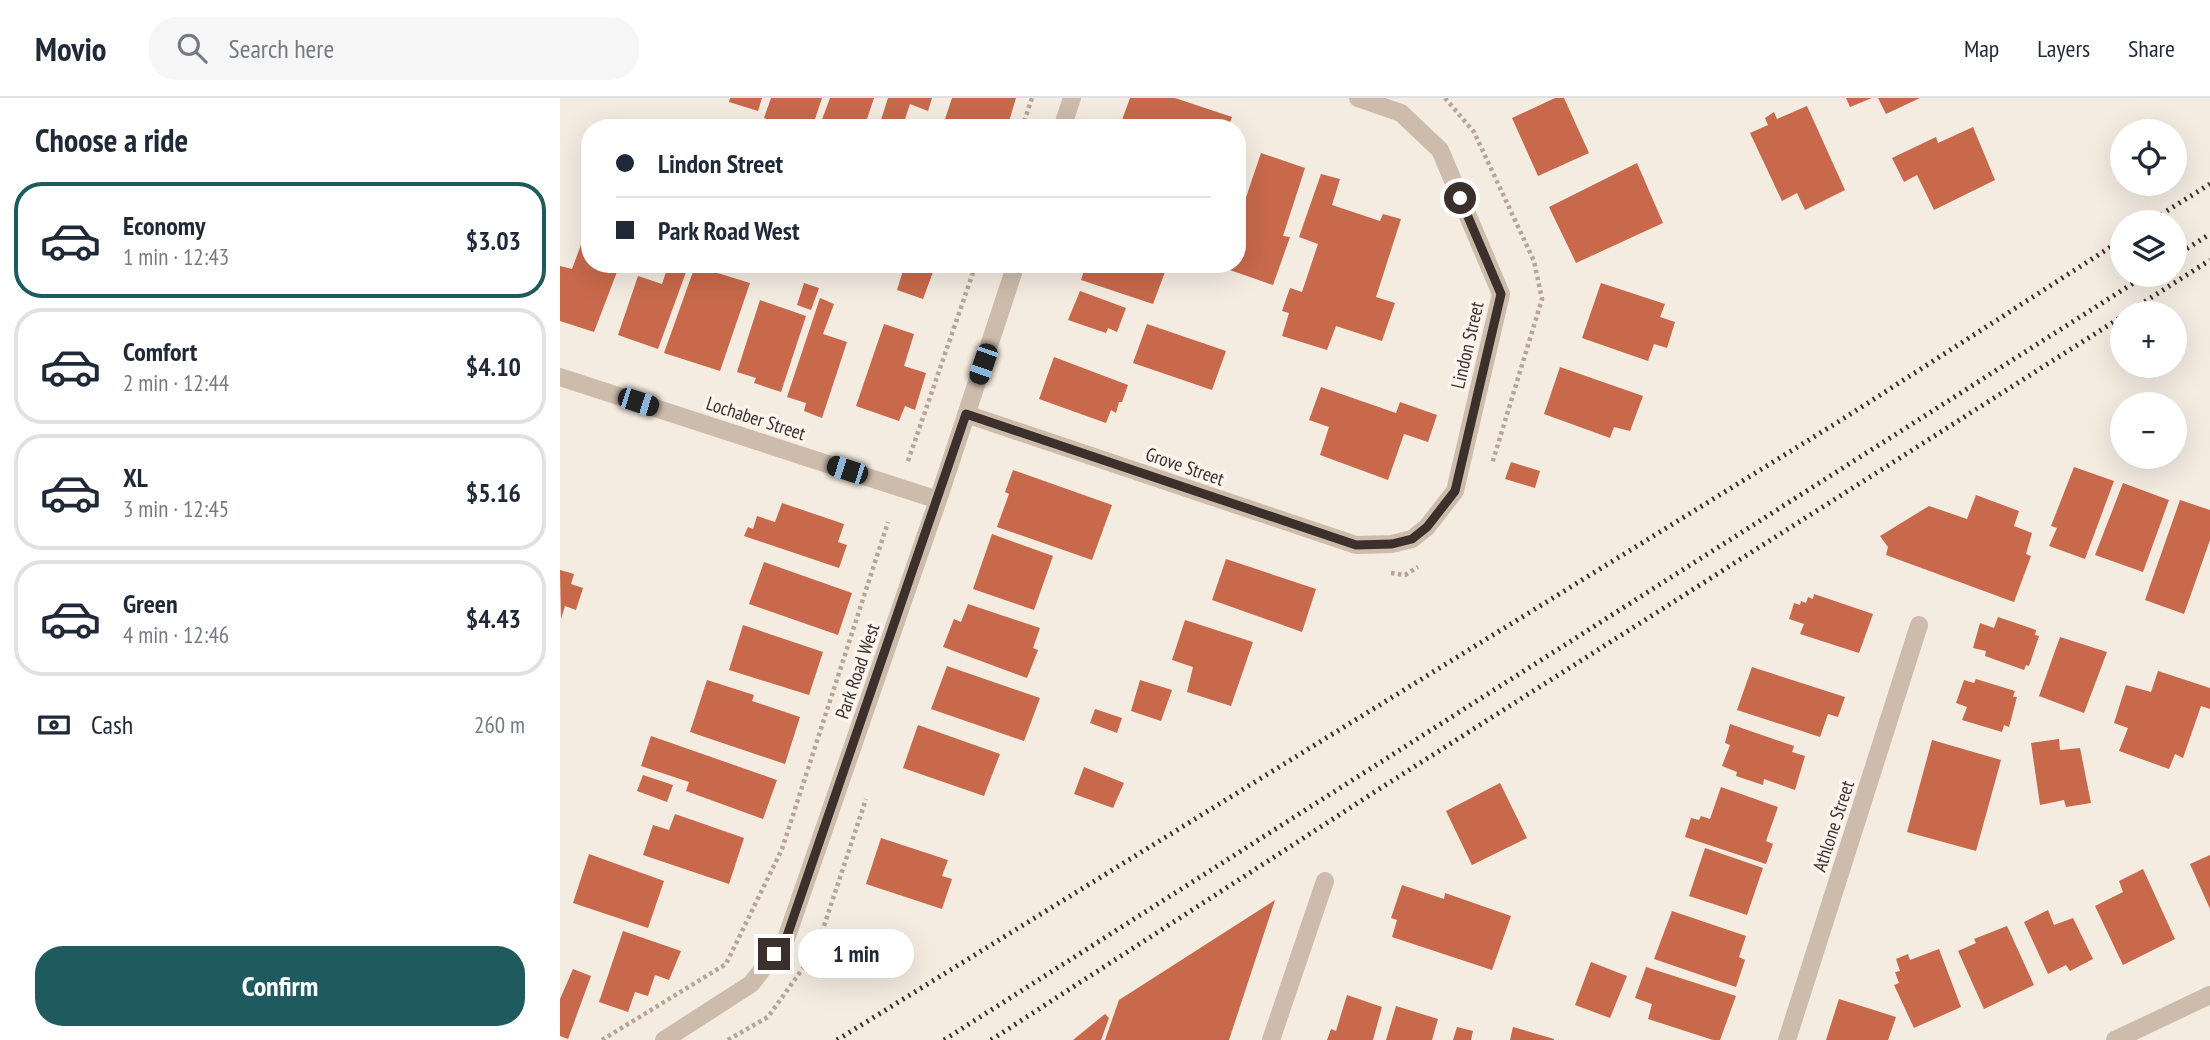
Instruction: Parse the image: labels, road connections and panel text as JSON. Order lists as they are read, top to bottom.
{
  "streets": {
    "street": [
      "Lindon Street",
      "Lochaber Street",
      "Grove Street",
      "Park Road West",
      "Athlone Street"
    ]
  },
  "crossings": [
    ["Lindon Street", "Grove Street"],
    ["Lochaber Street", "Park Road West"],
    ["Grove Street", "Park Road West"]
  ],
  "page": {
    "header": "Movio",
    "search": "Search here",
    "nav": ["Map", "Layers", "Share"],
    "heading": "Choose a ride",
    "map_buttons": ["+", "−"],
    "banner": ["Lindon Street", "Park Road West"],
    "list": [
      {
        "name": "Economy",
        "note": "1 min · 12:43",
        "value": "$3.03"
      },
      {
        "name": "Comfort",
        "note": "2 min · 12:44",
        "value": "$4.10"
      },
      {
        "name": "XL",
        "note": "3 min · 12:45",
        "value": "$5.16"
      },
      {
        "name": "Green",
        "note": "4 min · 12:46",
        "value": "$4.43"
      }
    ],
    "pay": ["Cash", "260 m"],
    "bubble": "1 min",
    "buttons": "Confirm"
  }
}
